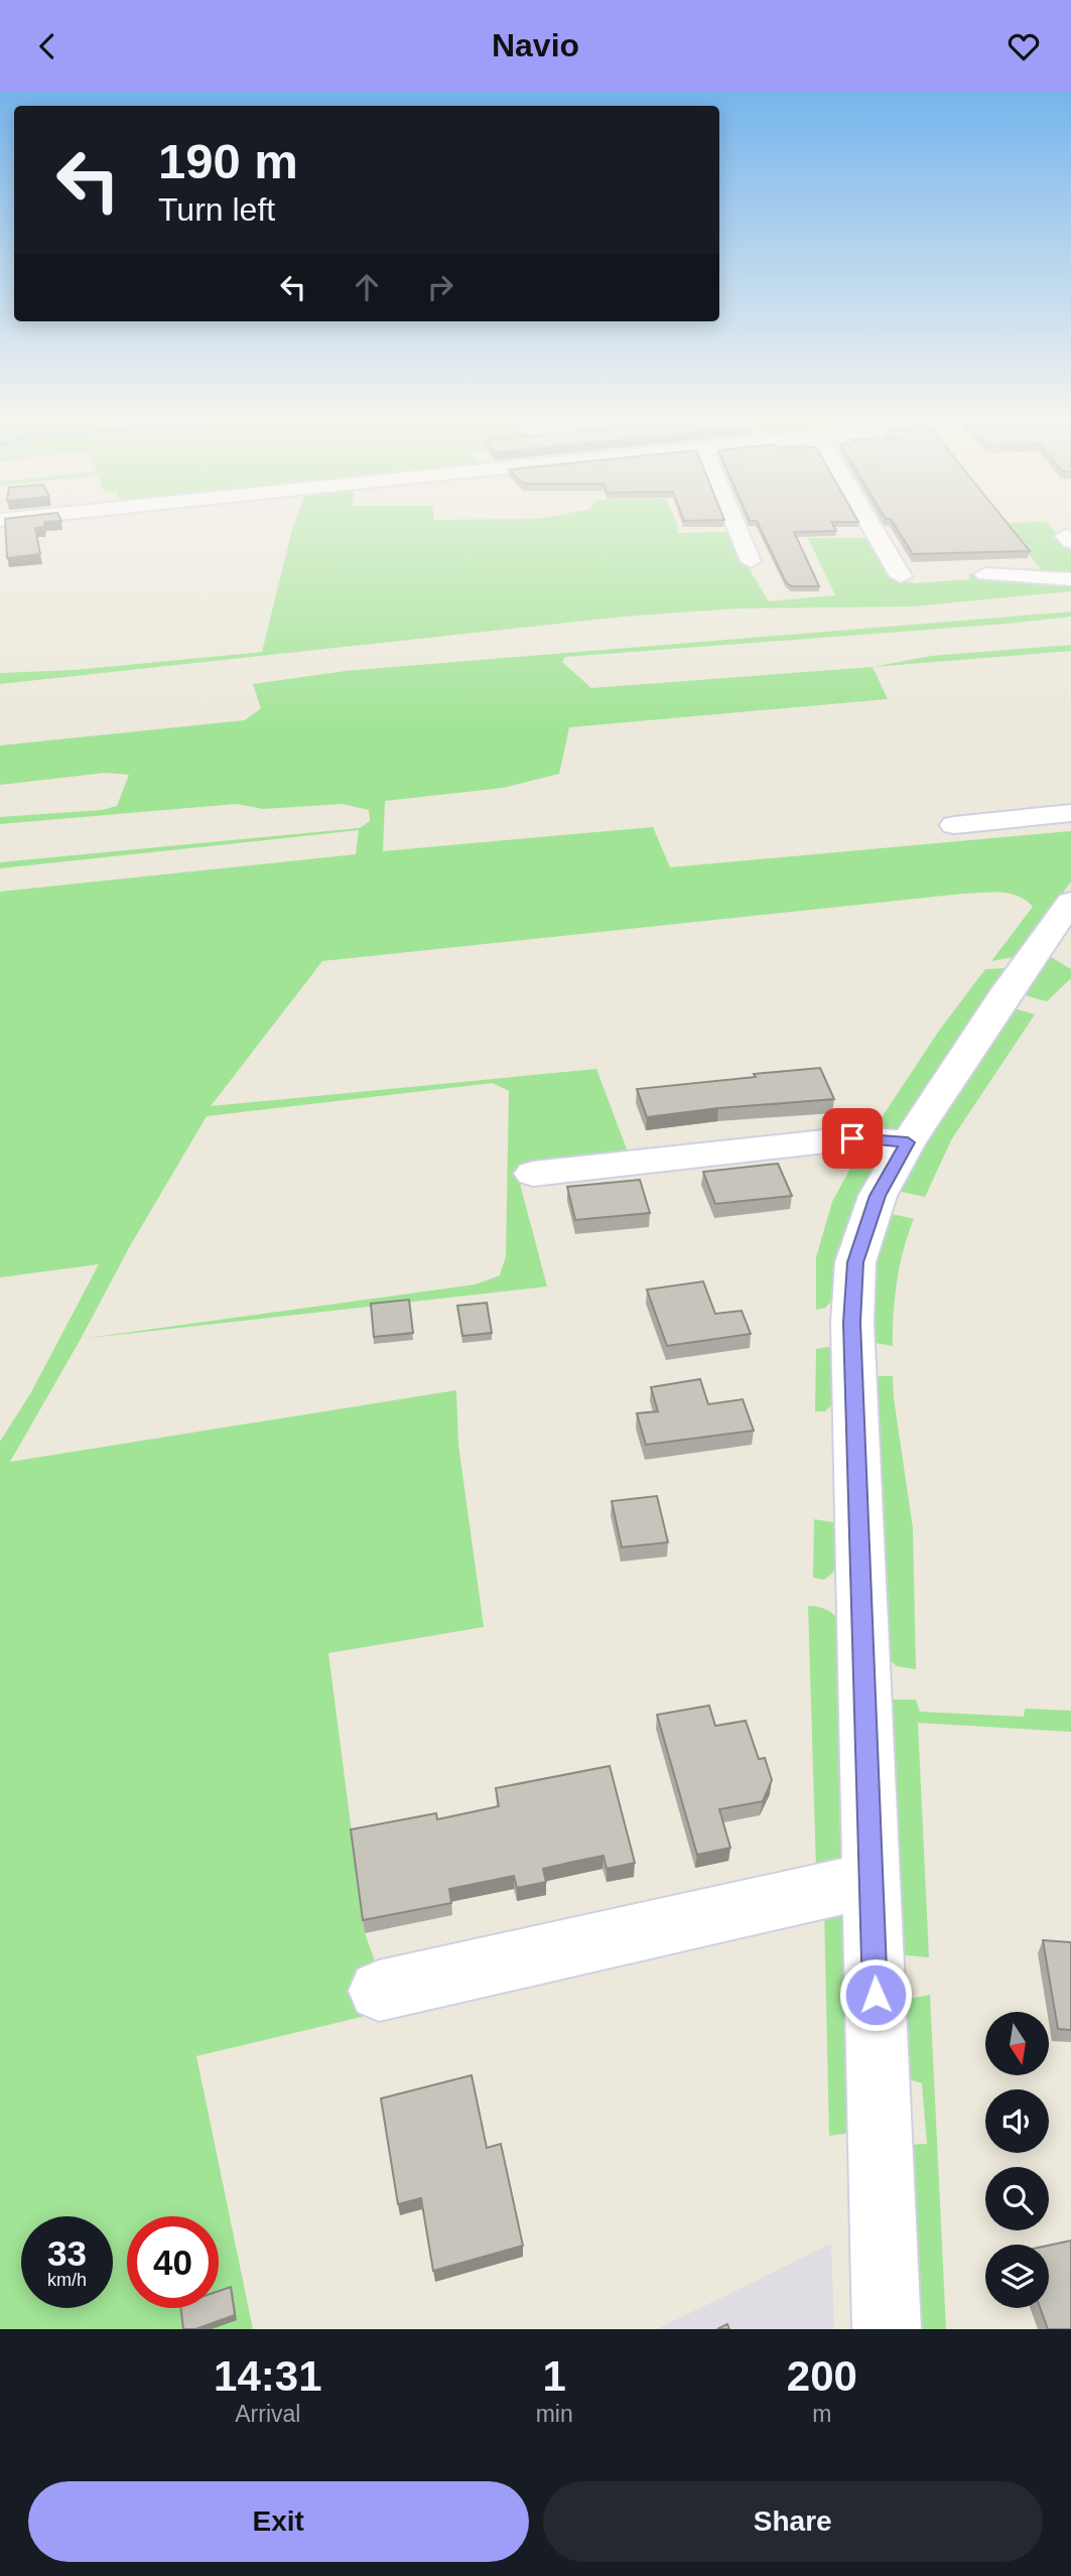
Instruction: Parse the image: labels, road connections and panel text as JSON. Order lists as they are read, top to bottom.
{
  "north": "bottom",
  "page": {
    "header": "Navio",
    "turn": ["190 m", "Turn left"],
    "speed": "33 km/h",
    "limit": "40",
    "eta": [
      "14:31",
      "Arrival",
      "1",
      "min",
      "200",
      "m"
    ],
    "buttons": ["Exit", "Share"]
  }
}
